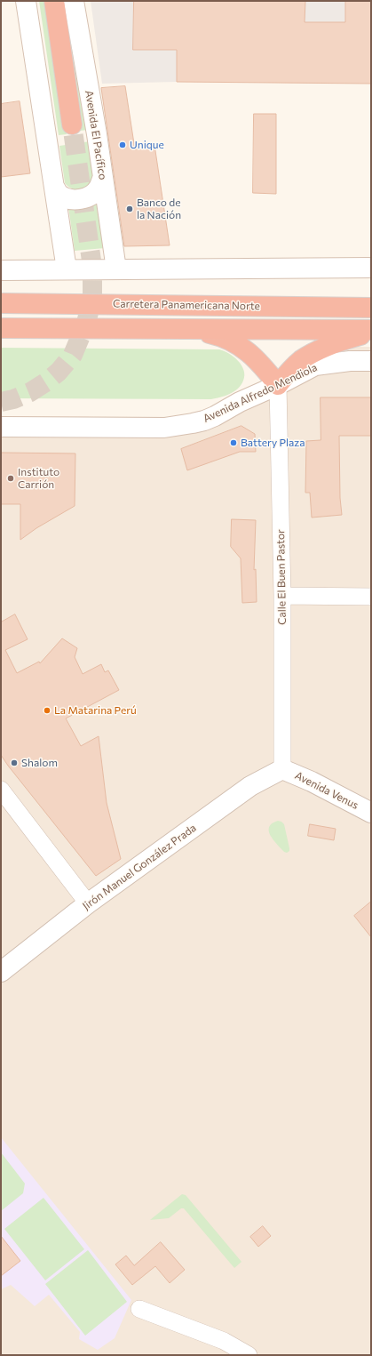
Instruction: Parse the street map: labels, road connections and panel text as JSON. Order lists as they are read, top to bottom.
{
  "streets": {
    "highway": ["Carretera Panamericana Norte"],
    "main road": [
      "Avenida El Pacífico",
      "Avenida Alfredo Mendiola",
      "Avenida Venus",
      "Jirón Manuel González Prada"
    ],
    "street": ["Calle El Buen Pastor"]
  },
  "crossings": [
    ["Avenida Alfredo Mendiola", "Calle El Buen Pastor"],
    ["Calle El Buen Pastor", "Avenida Venus"],
    ["Calle El Buen Pastor", "Jirón Manuel González Prada"],
    ["Avenida Venus", "Jirón Manuel González Prada"]
  ],
  "places": [
    "Unique",
    "Banco de la Nación",
    "Battery Plaza",
    "Instituto Carrión",
    "La Matarina Perú",
    "Shalom"
  ]
}
